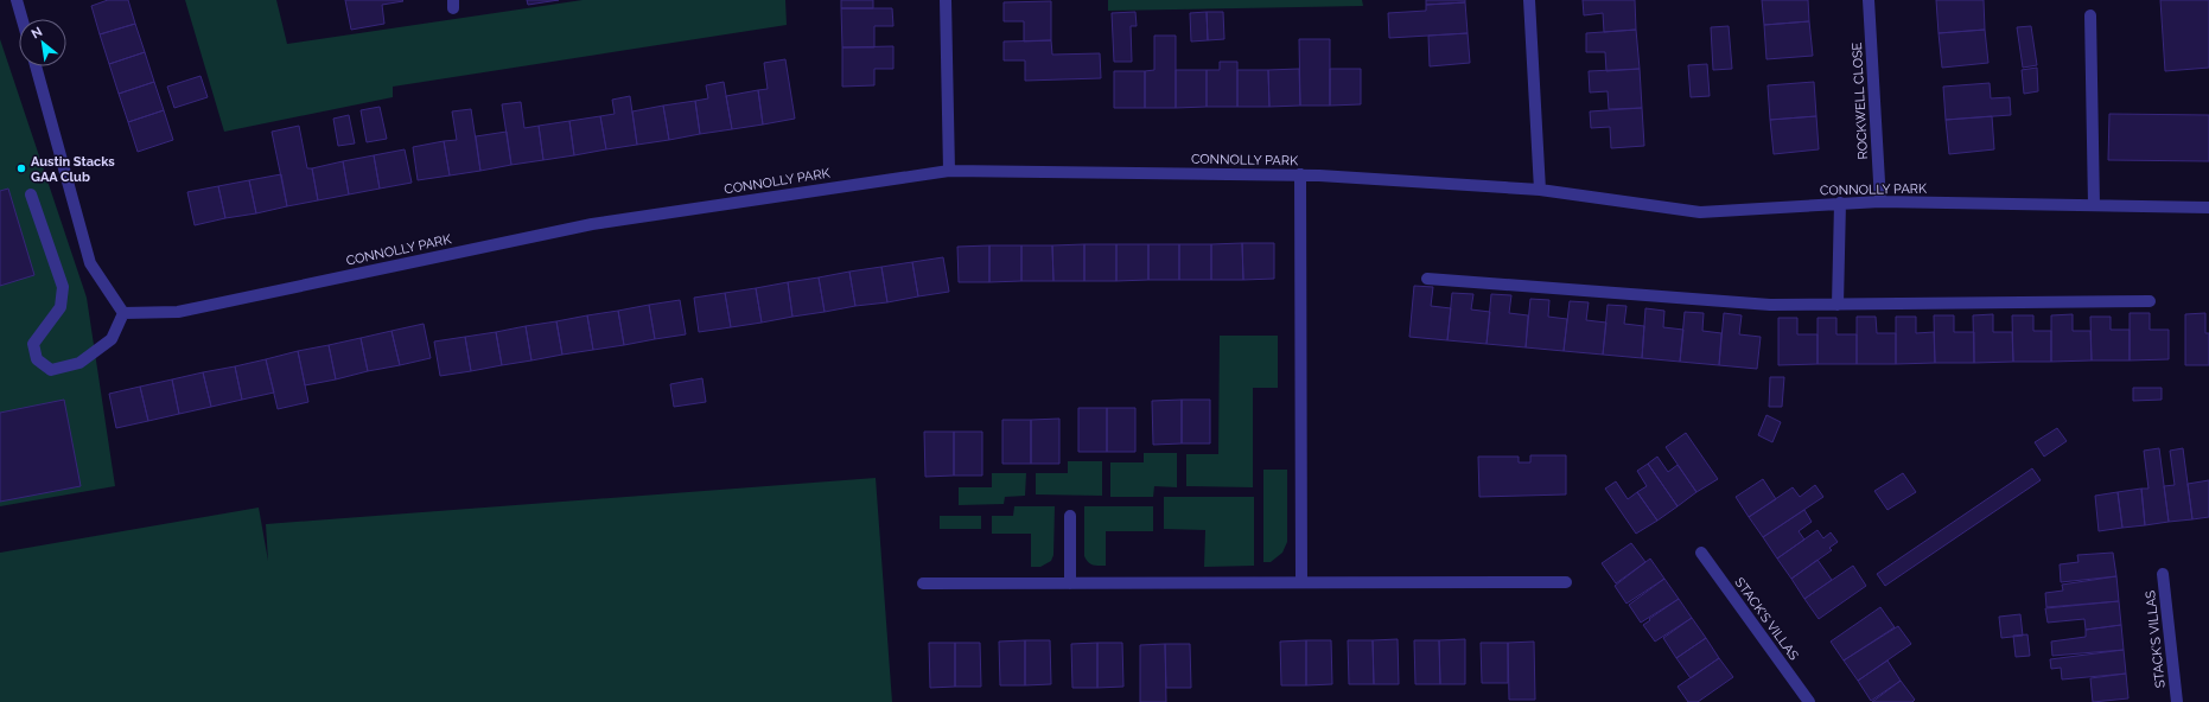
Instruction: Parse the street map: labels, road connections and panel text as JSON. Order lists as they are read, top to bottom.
{
  "streets": {
    "street": ["ROCKWELL CLOSE", "CONNOLLY PARK", "STACK'S VILLAS"]
  },
  "crossings": [
    ["ROCKWELL CLOSE", "CONNOLLY PARK"]
  ],
  "places": ["Austin Stacks GAA Club"],
  "north": "top left"
}
